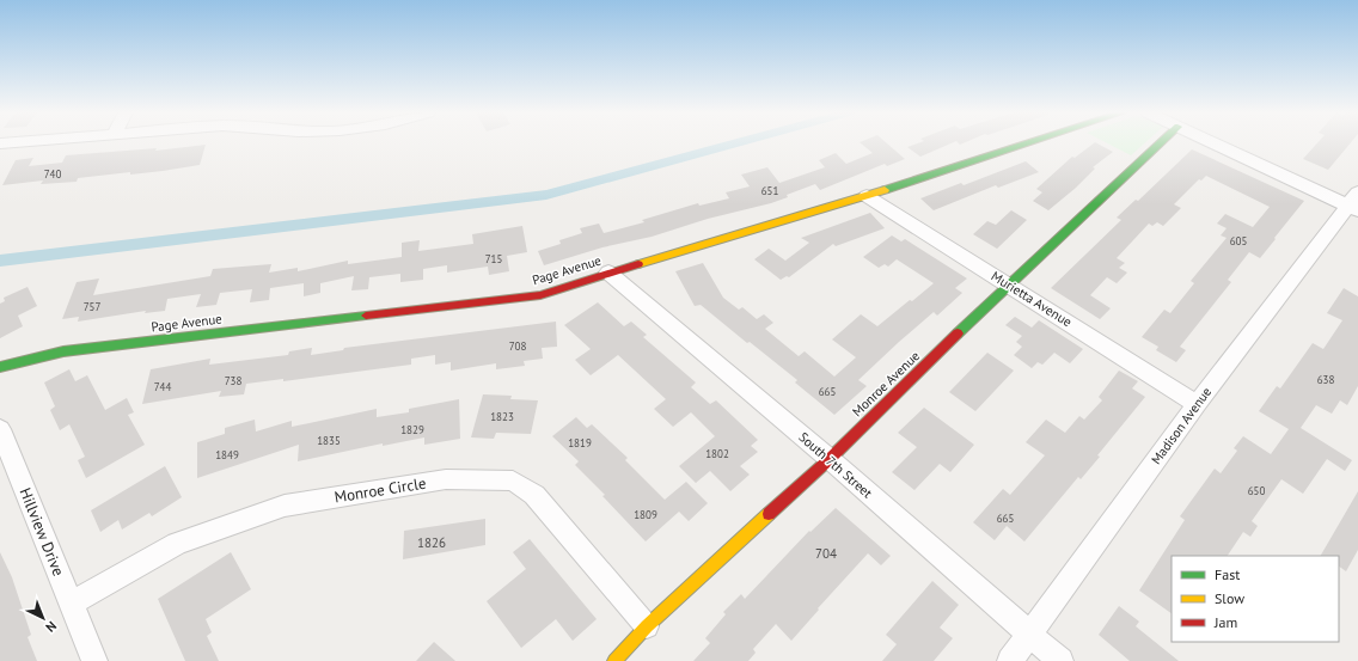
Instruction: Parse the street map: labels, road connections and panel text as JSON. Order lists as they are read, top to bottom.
{
  "streets": {
    "street": [
      "Page Avenue",
      "Murietta Avenue",
      "Monroe Avenue",
      "Madison Avenue",
      "South 7th Street",
      "Monroe Circle",
      "Hillview Drive"
    ]
  },
  "crossings": [
    ["Page Avenue", "Murietta Avenue"],
    ["Page Avenue", "South 7th Street"],
    ["Murietta Avenue", "Monroe Avenue"],
    ["Murietta Avenue", "Madison Avenue"],
    ["Monroe Avenue", "South 7th Street"],
    ["Monroe Avenue", "Monroe Circle"],
    ["Madison Avenue", "South 7th Street"],
    ["Monroe Circle", "Hillview Drive"]
  ],
  "house_numbers": [
    "740",
    "651",
    "605",
    "715",
    "757",
    "708",
    "638",
    "738",
    "744",
    "665",
    "1823",
    "1829",
    "1835",
    "1819",
    "1802",
    "1849",
    "650",
    "1809",
    "665",
    "1826",
    "704"
  ],
  "legend": ["Fast", "Slow", "Jam"],
  "north": "bottom right"
}
